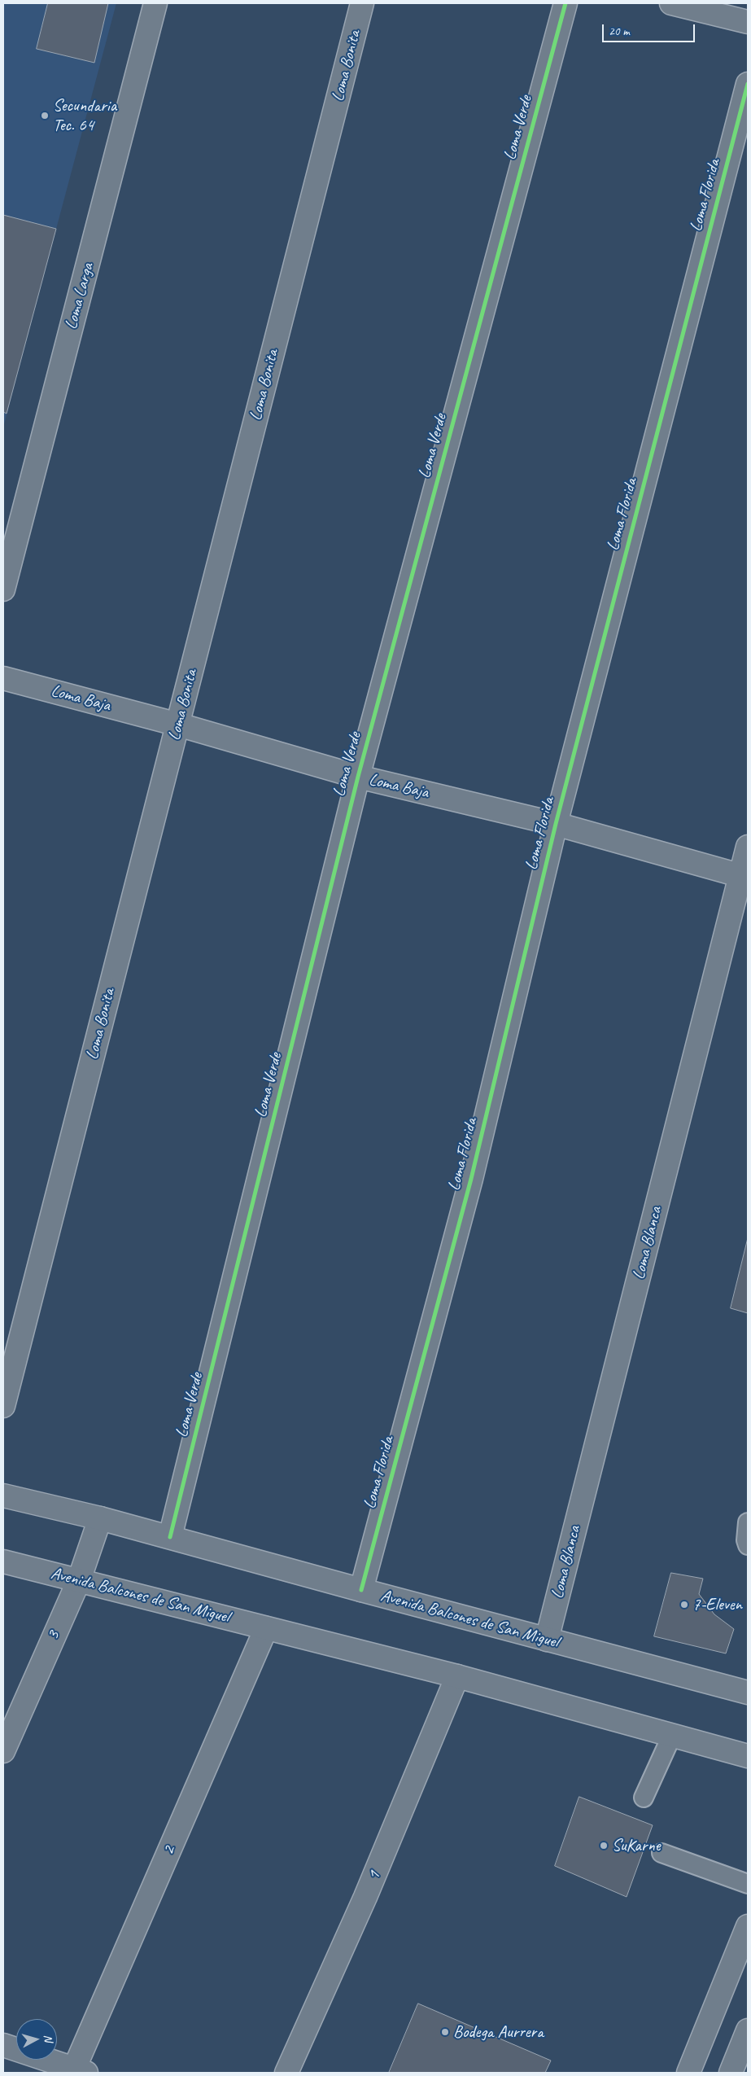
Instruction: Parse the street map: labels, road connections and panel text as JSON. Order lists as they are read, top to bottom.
{
  "streets": {
    "street": [
      "Loma Bonita",
      "Loma Verde",
      "Loma Florida",
      "Loma Larga",
      "Loma Baja",
      "Loma Blanca",
      "Avenida Balcones de San Miguel",
      "3",
      "2",
      "1"
    ]
  },
  "crossings": [
    ["Loma Bonita", "Loma Baja"],
    ["Loma Verde", "Loma Baja"],
    ["Loma Verde", "Avenida Balcones de San Miguel"],
    ["Loma Florida", "Loma Baja"],
    ["Loma Florida", "Avenida Balcones de San Miguel"],
    ["Loma Baja", "Loma Blanca"],
    ["Loma Blanca", "Avenida Balcones de San Miguel"],
    ["Avenida Balcones de San Miguel", "3"],
    ["Avenida Balcones de San Miguel", "2"],
    ["Avenida Balcones de San Miguel", "1"]
  ],
  "places": [
    "Secundaria Tec. 64",
    "7-Eleven",
    "SuKarne",
    "Bodega Aurrera"
  ],
  "scale_bar": "20 m",
  "north": "right"
}
